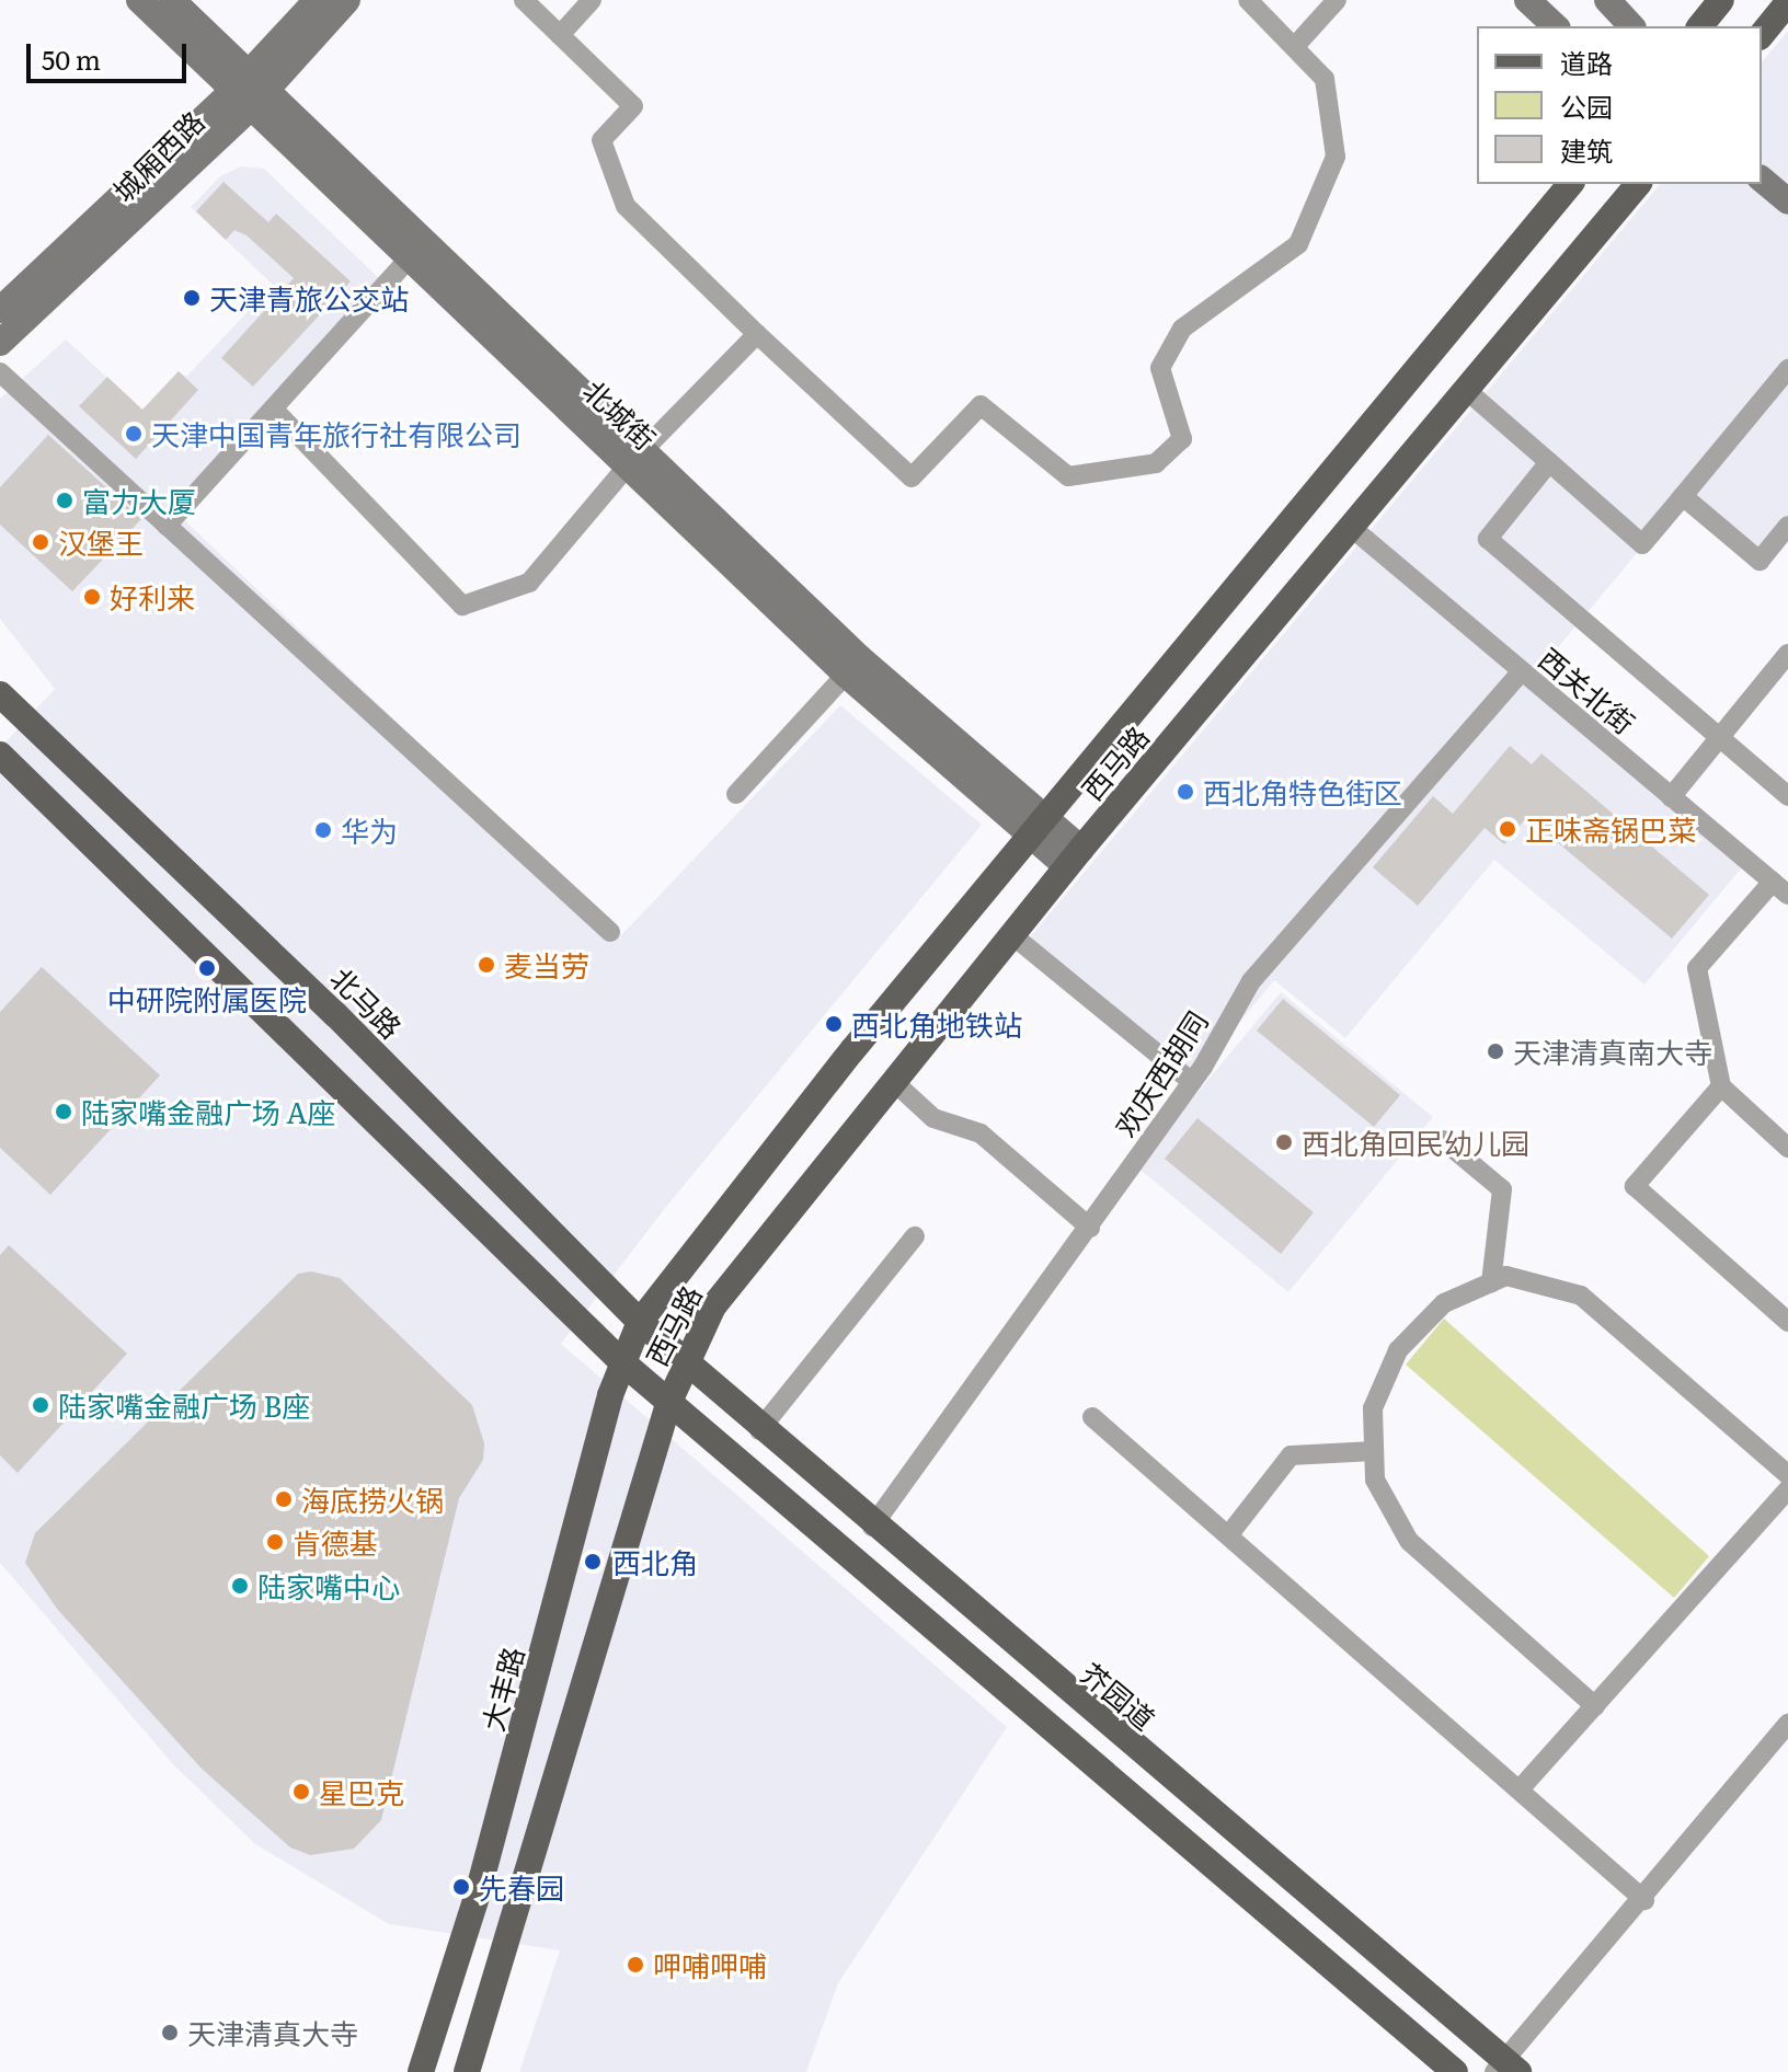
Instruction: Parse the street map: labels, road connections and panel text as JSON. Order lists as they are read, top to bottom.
{
  "streets": {
    "main road": [
      "西马路",
      "北马路",
      "大丰路",
      "芥园道"
    ],
    "street": [
      "城厢西路",
      "北城街",
      "西关北街",
      "欢庆西胡同"
    ]
  },
  "crossings": [
    ["城厢西路", "北城街"],
    ["北城街", "西马路"],
    ["西关北街", "西马路"],
    ["西关北街", "欢庆西胡同"],
    ["西马路", "北马路"],
    ["西马路", "大丰路"],
    ["西马路", "芥园道"],
    ["北马路", "大丰路"],
    ["北马路", "芥园道"],
    ["欢庆西胡同", "芥园道"]
  ],
  "places": [
    "天津青旅公交站",
    "天津中国青年旅行社有限公司",
    "富力大厦",
    "汉堡王",
    "好利来",
    "西北角特色街区",
    "正味斋锅巴菜",
    "华为",
    "麦当劳",
    "中研院附属医院",
    "西北角地铁站",
    "天津清真南大寺",
    "陆家嘴金融广场 A座",
    "西北角回民幼儿园",
    "陆家嘴金融广场 B座",
    "海底捞火锅",
    "肯德基",
    "西北角",
    "陆家嘴中心",
    "星巴克",
    "先春园",
    "呷哺呷哺",
    "天津清真大寺"
  ],
  "legend": ["道路", "公园", "建筑"],
  "scale_bar": "50 m"
}
